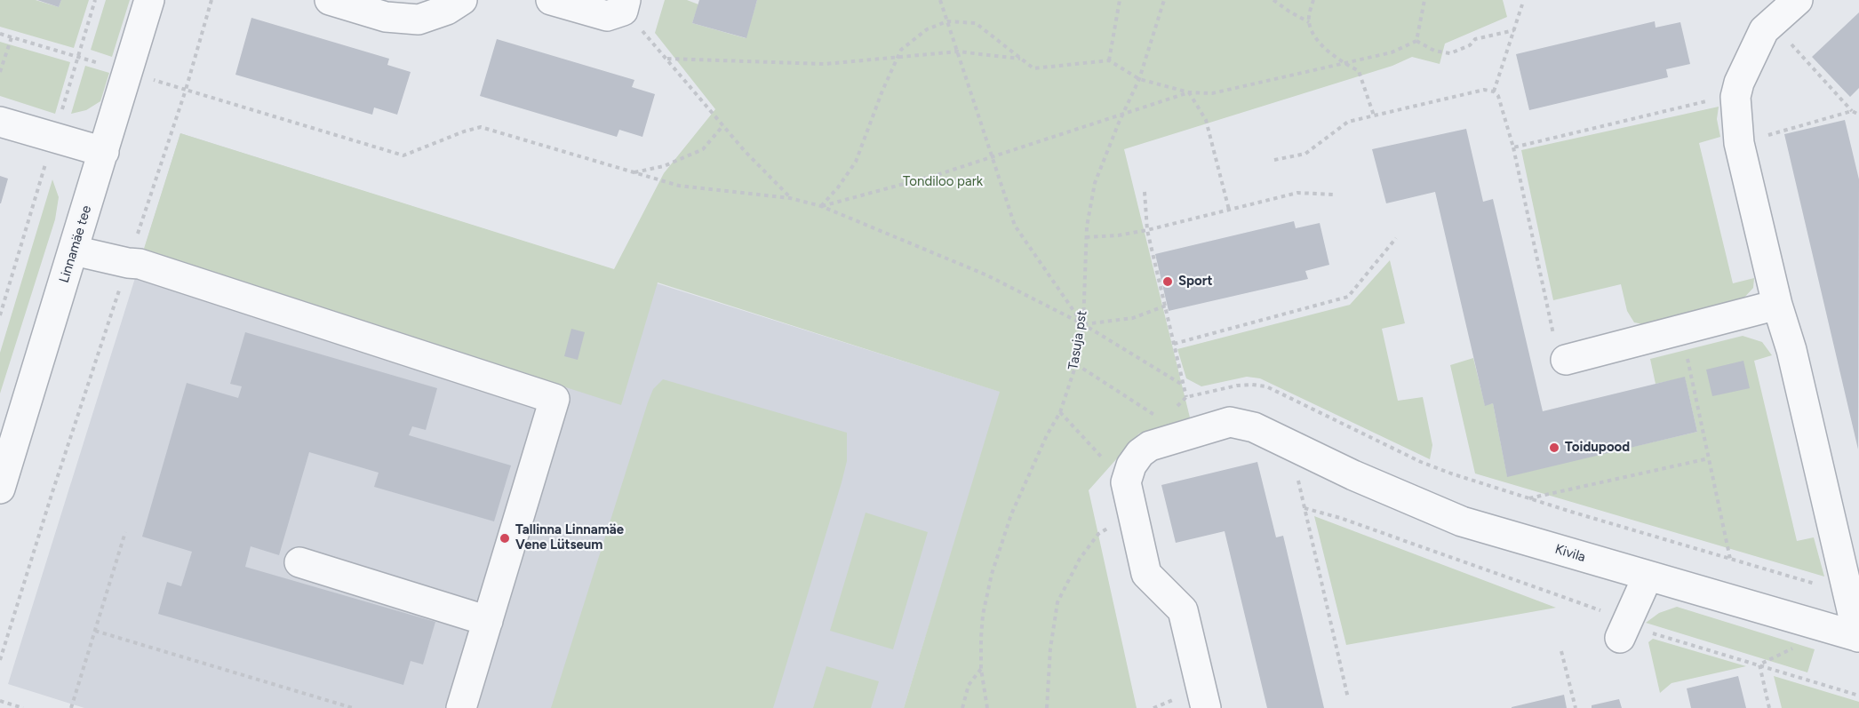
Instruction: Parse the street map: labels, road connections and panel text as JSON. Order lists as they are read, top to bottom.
{
  "streets": {
    "street": ["Linnamäe tee", "Kivila"],
    "path": ["Tasuja pst"]
  },
  "parks": ["Tondiloo park"],
  "places": ["Sport", "Toidupood", "Tallinna Linnamäe Vene Lütseum"]
}
